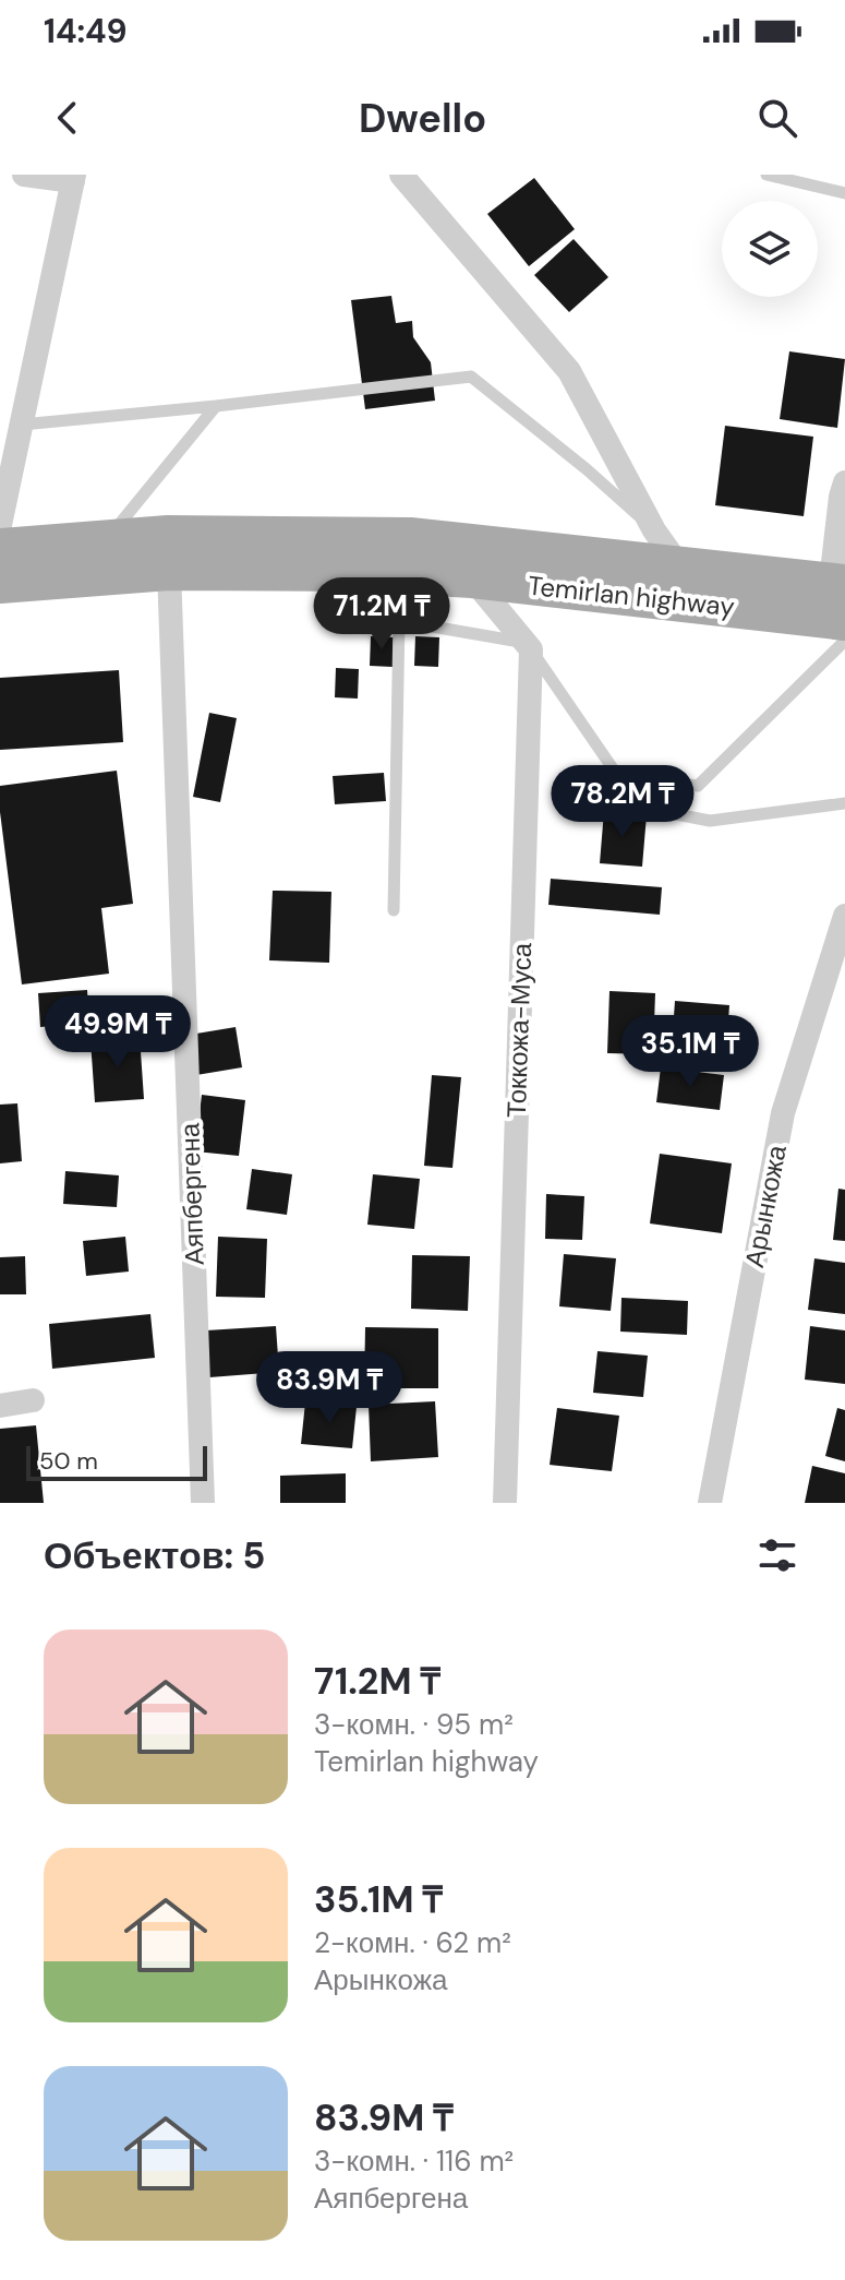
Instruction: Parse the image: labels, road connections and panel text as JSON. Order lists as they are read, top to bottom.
{
  "streets": {
    "main road": ["Temirlan highway"],
    "street": ["Токкожа-Муса", "Аяпбергена", "Арынкожа"]
  },
  "crossings": [
    ["Temirlan highway", "Аяпбергена"]
  ],
  "scale_bar": "50 m",
  "page": {
    "status": "14:49",
    "header": "Dwello",
    "price": [
      "71.2M ₸",
      "78.2M ₸",
      "49.9M ₸",
      "35.1M ₸",
      "83.9M ₸"
    ],
    "scale": "50 m",
    "heading": "Объектов: 5",
    "list": [
      {
        "name": "71.2M ₸",
        "note": "3-комн. · 95 m² · Temirlan highway"
      },
      {
        "name": "35.1M ₸",
        "note": "2-комн. · 62 m² · Арынкожа"
      },
      {
        "name": "83.9M ₸",
        "note": "3-комн. · 116 m² · Аяпбергена"
      }
    ]
  }
}
